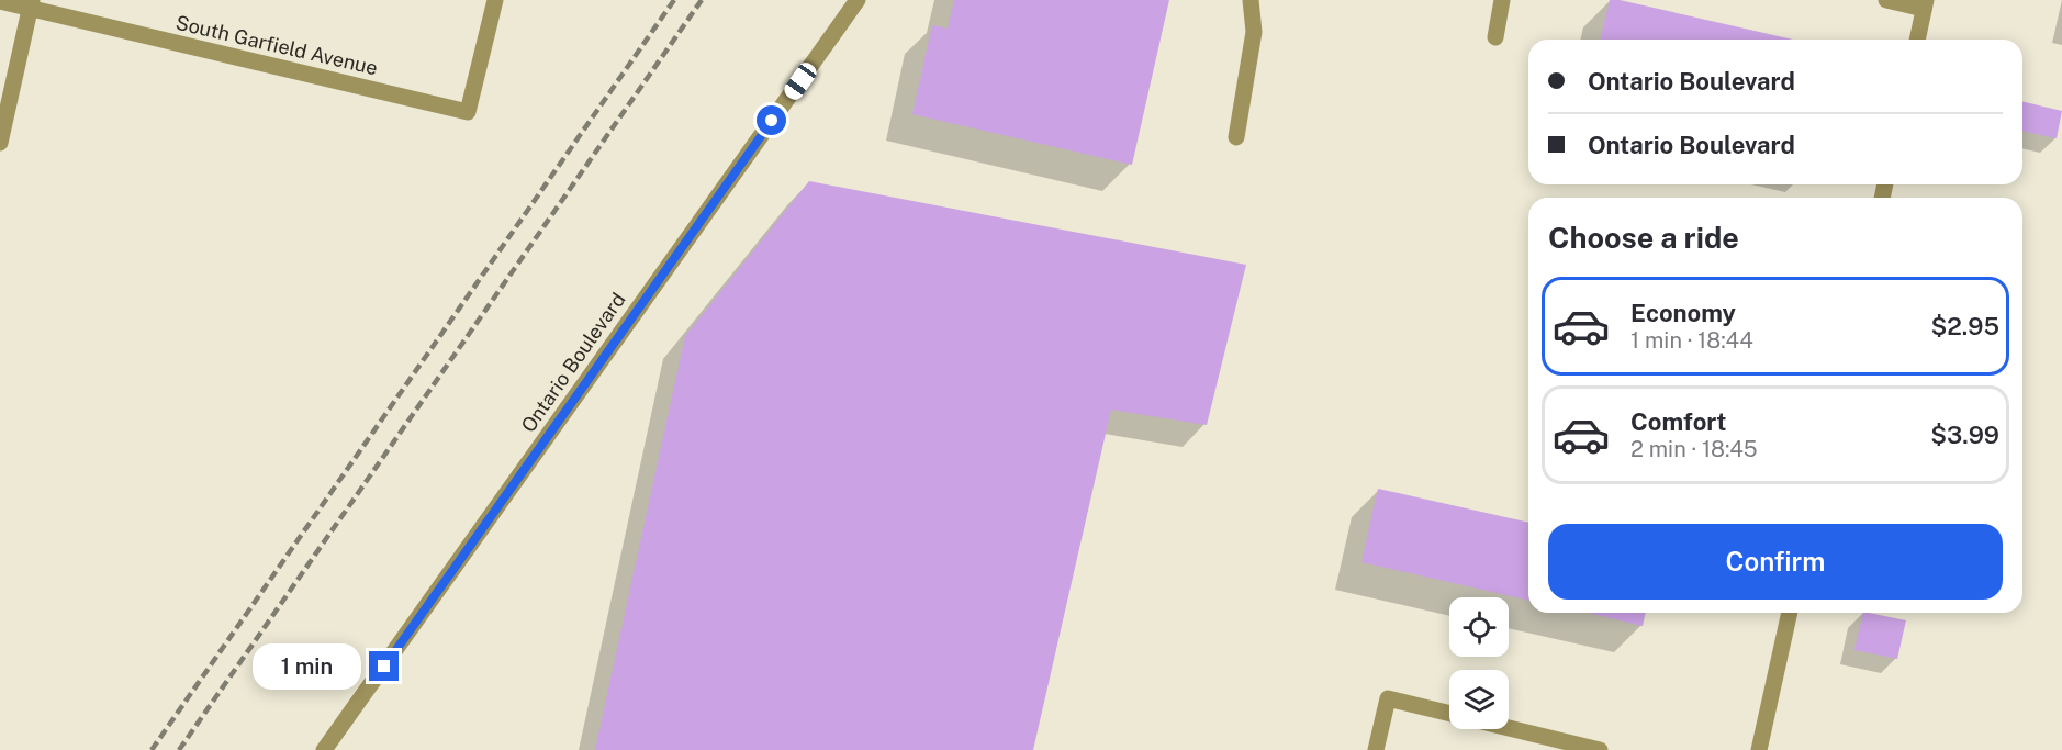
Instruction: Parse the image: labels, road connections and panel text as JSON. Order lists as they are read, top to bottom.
{
  "streets": {
    "street": ["South Garfield Avenue", "Ontario Boulevard"]
  },
  "page": {
    "banner": ["Ontario Boulevard", "Ontario Boulevard"],
    "heading": "Choose a ride",
    "list": [
      {
        "name": "Economy",
        "note": "1 min · 18:44",
        "value": "$2.95"
      },
      {
        "name": "Comfort",
        "note": "2 min · 18:45",
        "value": "$3.99"
      }
    ],
    "buttons": "Confirm",
    "bubble": "1 min"
  }
}
